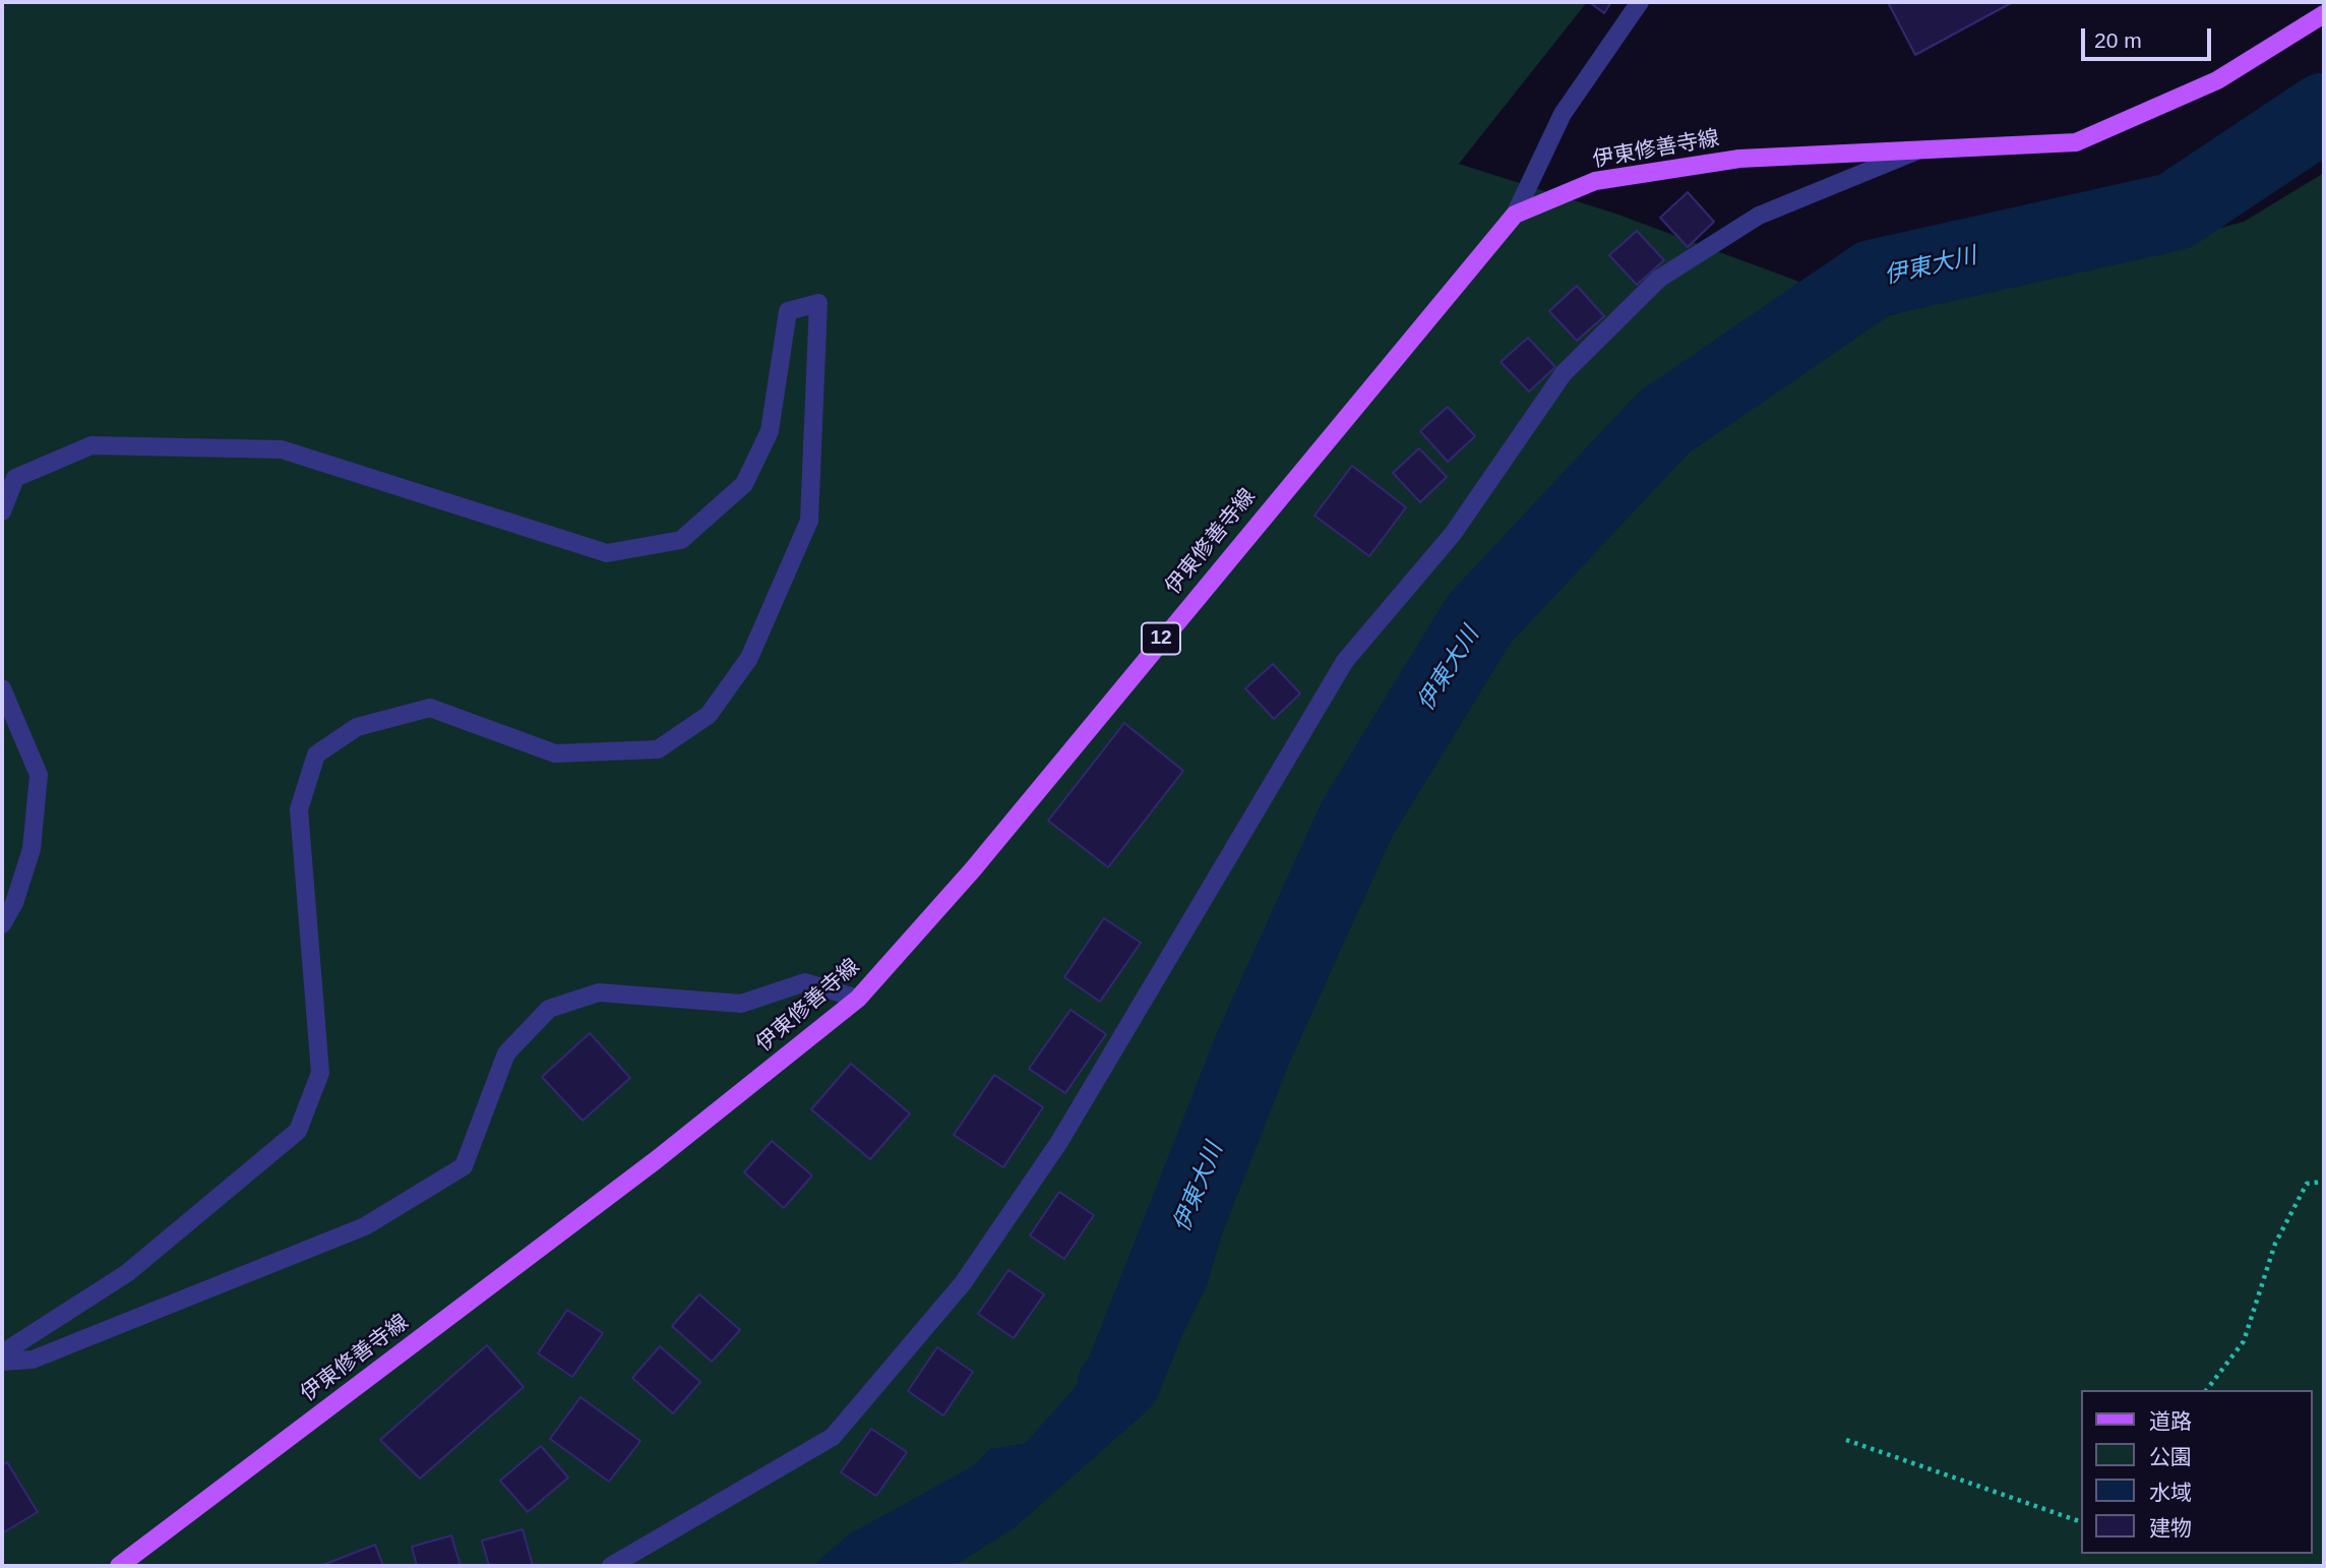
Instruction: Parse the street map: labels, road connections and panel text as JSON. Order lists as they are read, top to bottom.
{
  "streets": {
    "main road": ["伊東修善寺線", "12"]
  },
  "water": ["伊東大川"],
  "legend": [
    "道路",
    "公園",
    "水域",
    "建物"
  ],
  "scale_bar": "20 m"
}
